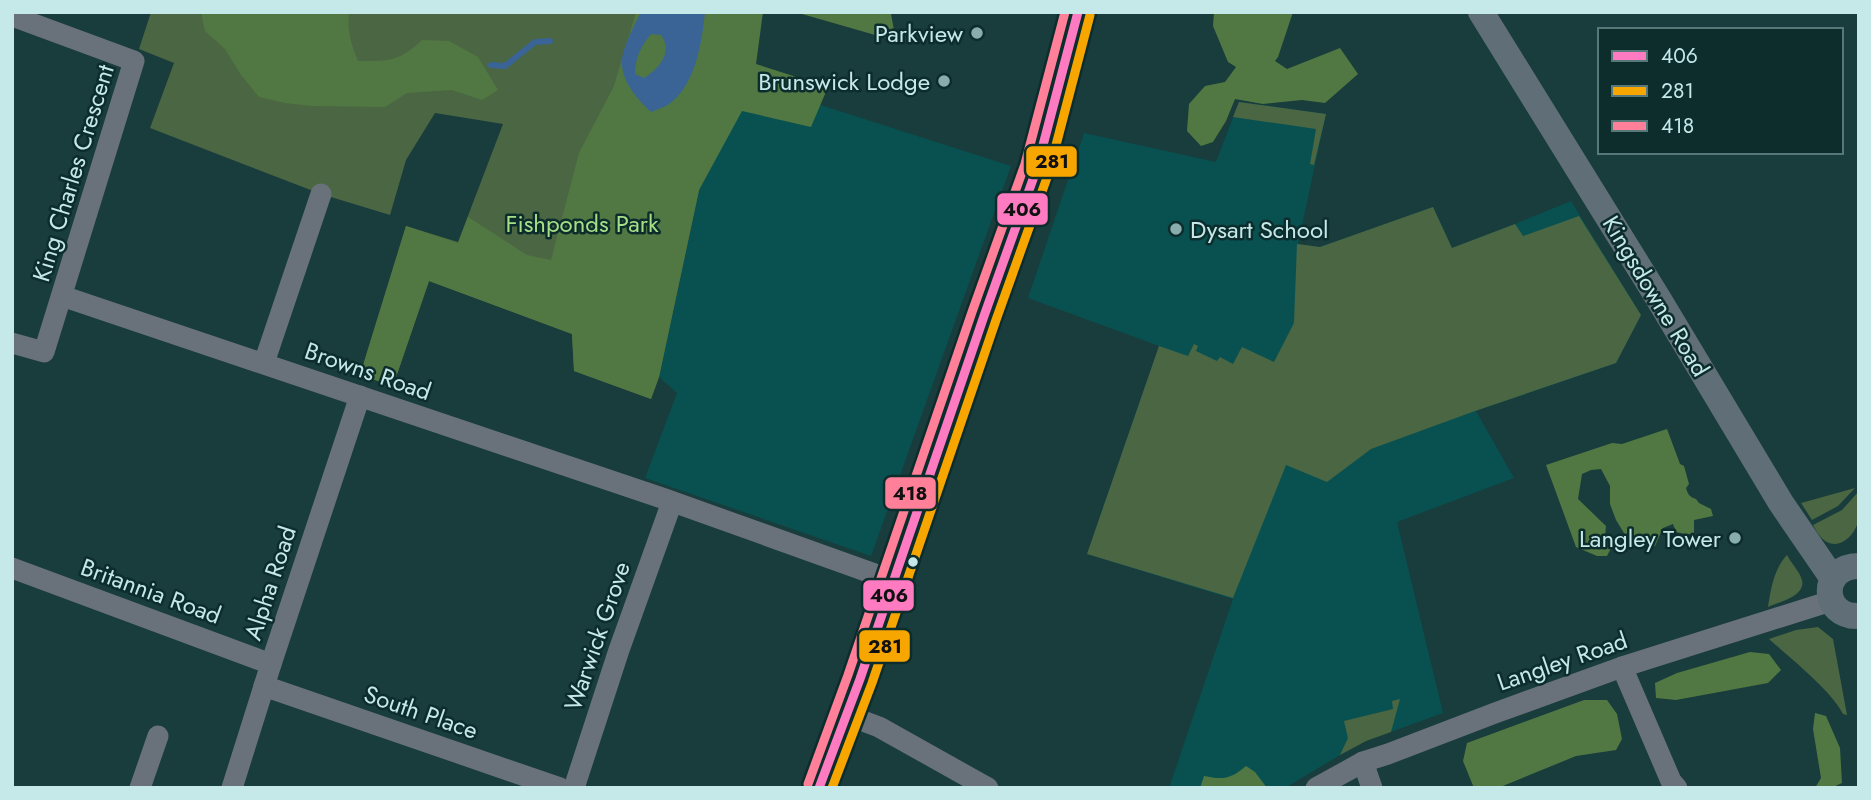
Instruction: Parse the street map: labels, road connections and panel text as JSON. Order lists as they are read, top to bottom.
{
  "streets": {
    "main road": ["Kingsdowne Road"],
    "street": [
      "King Charles Crescent",
      "Browns Road",
      "Alpha Road",
      "Britannia Road",
      "Warwick Grove",
      "Langley Road",
      "South Place"
    ]
  },
  "crossings": [
    ["King Charles Crescent", "Browns Road"],
    ["Kingsdowne Road", "Langley Road"],
    ["Browns Road", "Alpha Road"],
    ["Browns Road", "Warwick Grove"],
    ["Alpha Road", "Britannia Road"],
    ["Alpha Road", "South Place"]
  ],
  "parks": ["Fishponds Park"],
  "places": [
    "Parkview",
    "Brunswick Lodge",
    "Dysart School",
    "Langley Tower"
  ],
  "lines": ["transit line 406", "transit line 418", "transit line 281"],
  "legend": ["406", "281", "418"]
}
